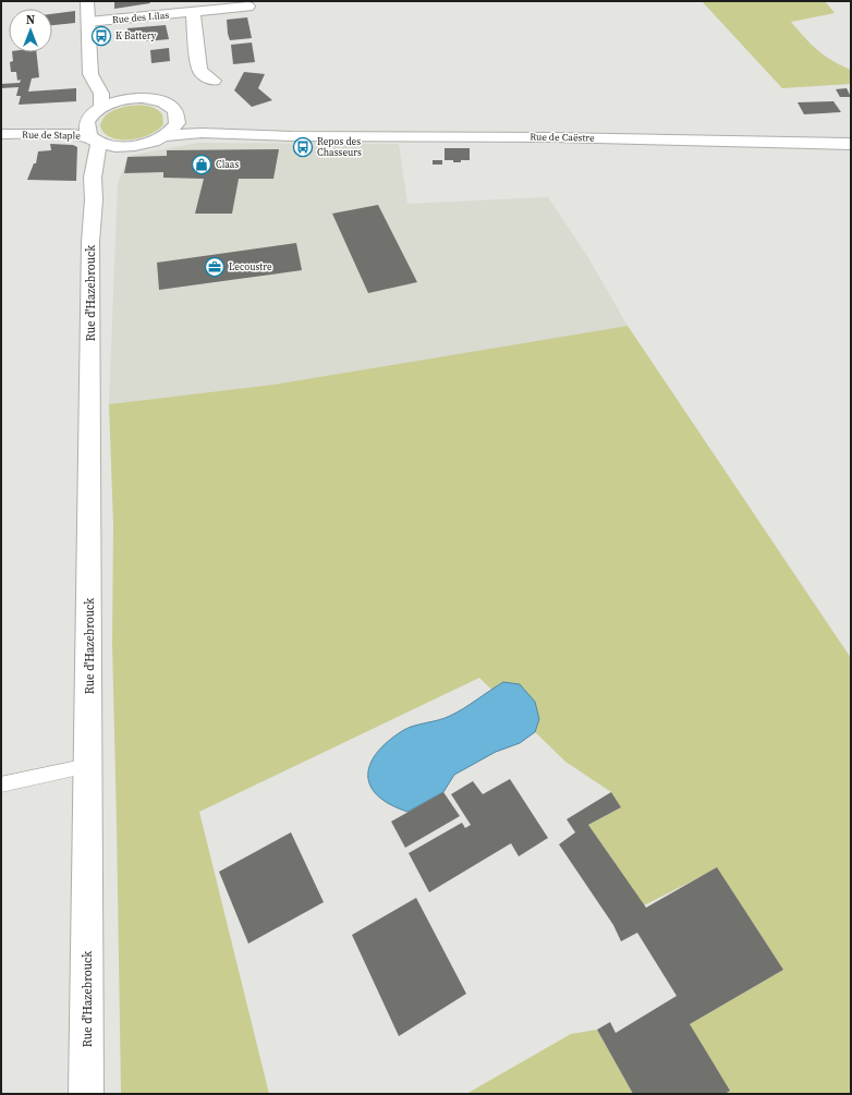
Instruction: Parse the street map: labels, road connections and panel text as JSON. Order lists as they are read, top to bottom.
{
  "streets": {
    "street": [
      "Rue des Lilas",
      "Rue de Staple",
      "Rue de Caëstre",
      "Rue d'Hazebrouck"
    ]
  },
  "crossings": [
    ["Rue de Staple", "Rue de Caëstre"],
    ["Rue de Staple", "Rue d'Hazebrouck"]
  ],
  "places": {
    "bus stop": ["K Battery", "Repos des Chasseurs"],
    "shop": ["Claas"],
    "office": ["Lecoustre"]
  },
  "north": "top"
}
